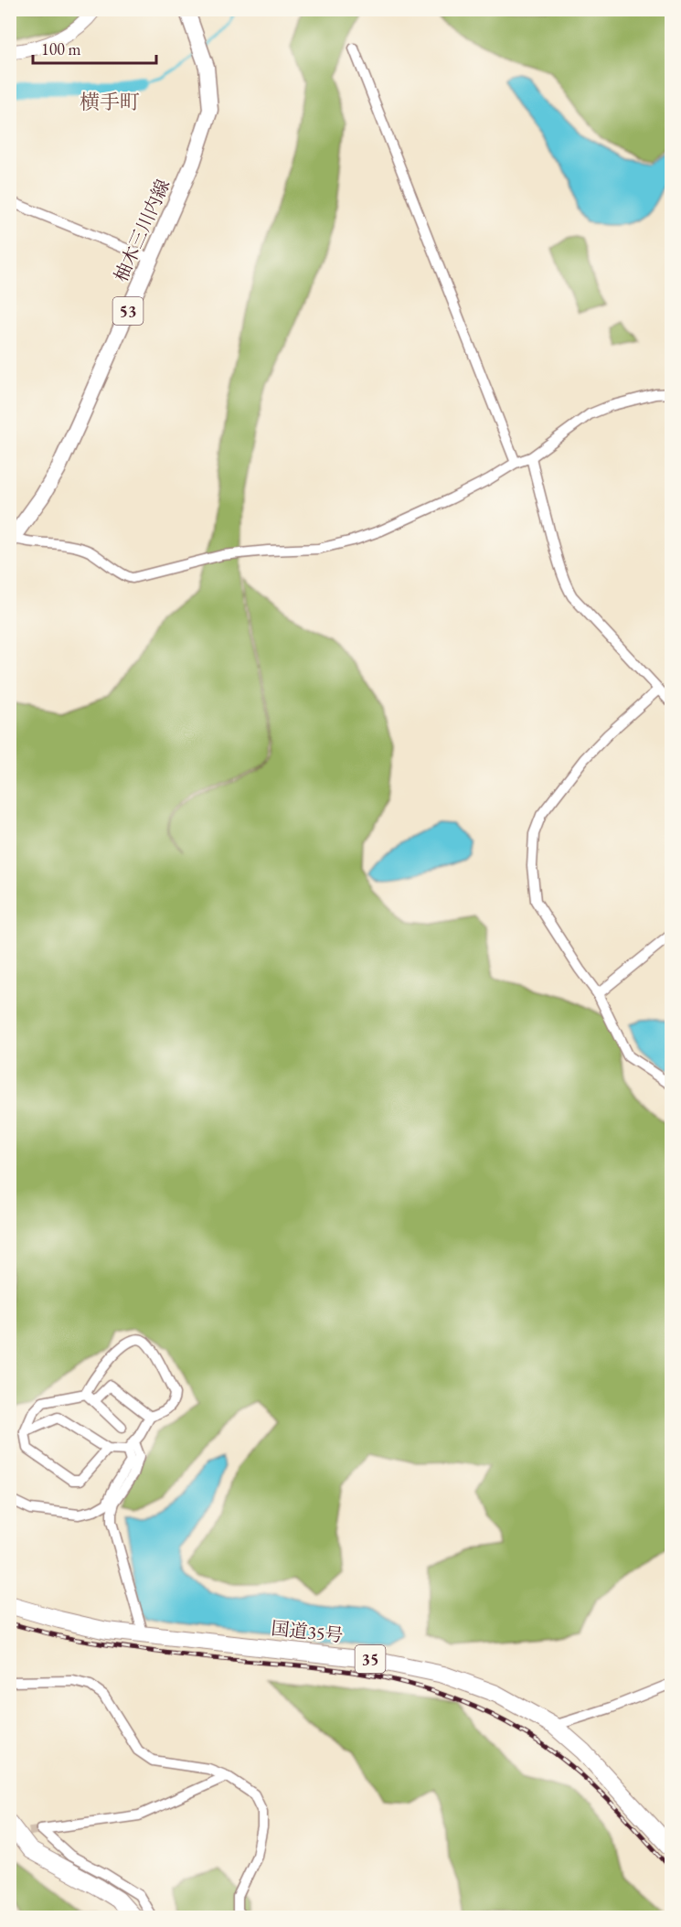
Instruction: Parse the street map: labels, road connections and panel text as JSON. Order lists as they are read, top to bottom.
{
  "streets": {
    "highway": ["国道35号", "35"],
    "main road": ["柚木三川内線", "53"]
  },
  "districts": ["横手町"],
  "scale_bar": "100 m"
}
